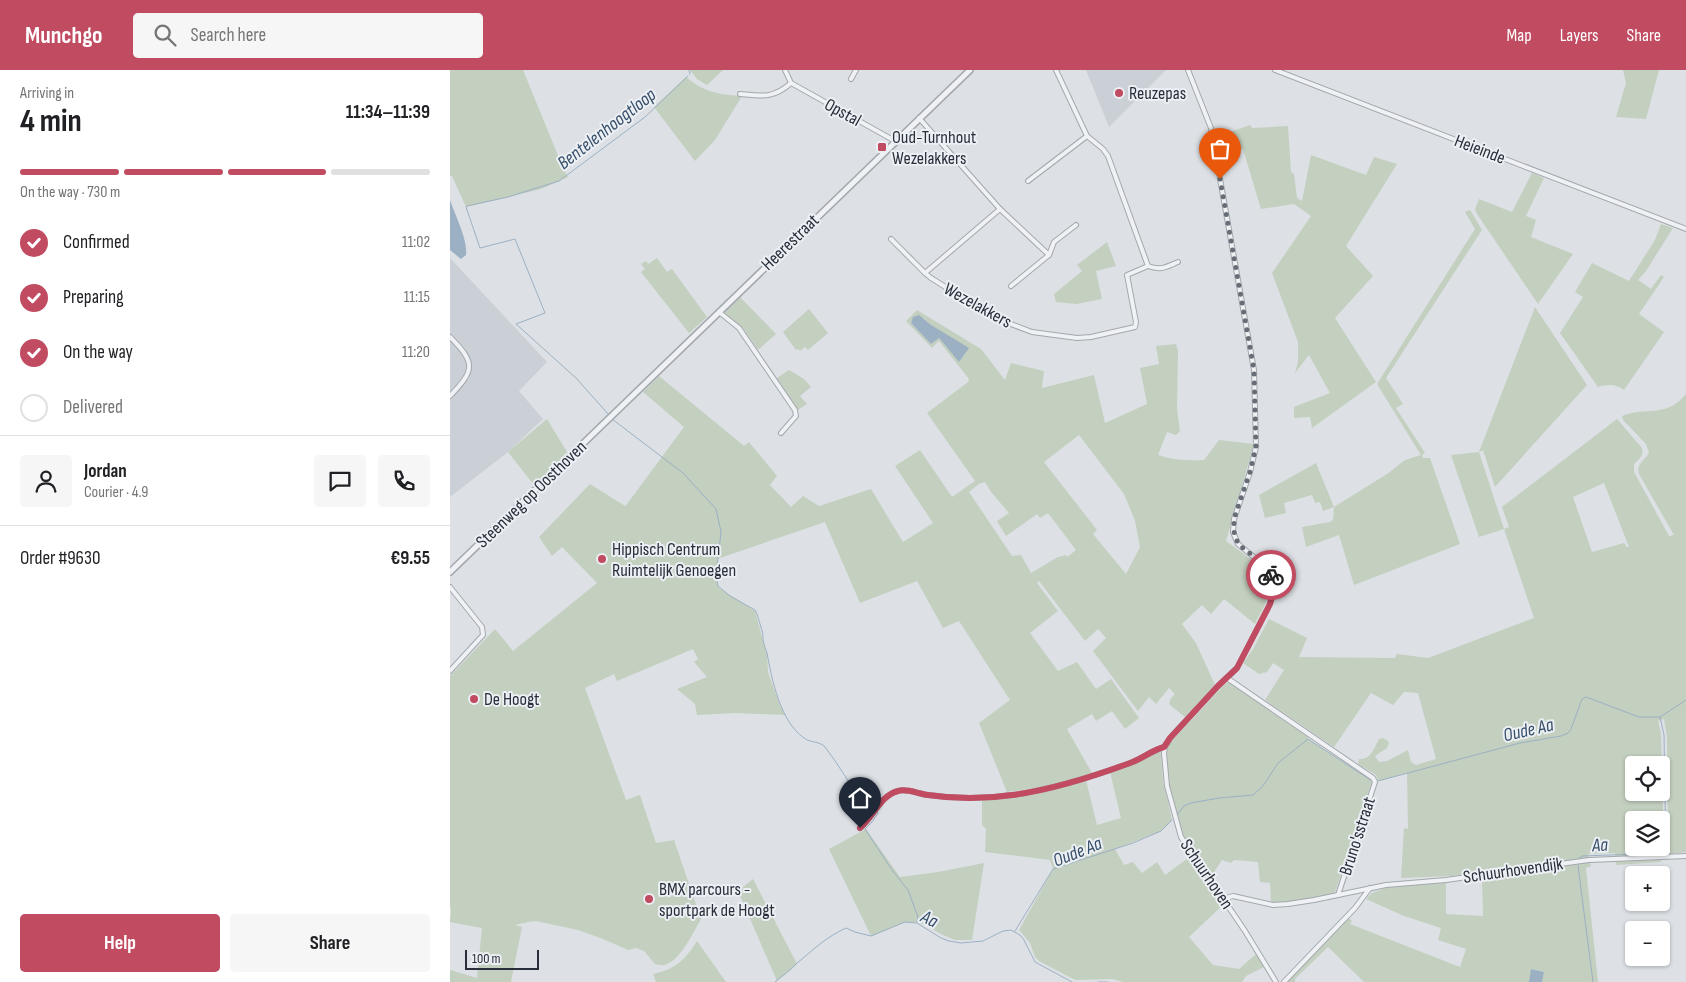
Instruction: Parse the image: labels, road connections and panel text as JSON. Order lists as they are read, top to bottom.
{
  "streets": {
    "street": [
      "Opstal",
      "Heieinde",
      "Heerestraat",
      "Wezelakkers",
      "Steenweg op Oosthoven",
      "Bruno'sstraat",
      "Schuurhovendijk",
      "Schuurhoven"
    ]
  },
  "crossings": [
    ["Opstal", "Heerestraat"],
    ["Heerestraat", "Steenweg op Oosthoven"],
    ["Bruno'sstraat", "Schuurhovendijk"],
    ["Bruno'sstraat", "Schuurhoven"]
  ],
  "water": ["Bentelenhoogtloop", "Oude Aa", "Aa"],
  "places": {
    "other": [
      "Reuzepas",
      "Hippisch Centrum Ruimtelijk Genoegen",
      "De Hoogt",
      "BMX parcours - sportpark de Hoogt"
    ],
    "transit": ["Oud-Turnhout Wezelakkers"]
  },
  "scale_bar": "100 m",
  "page": {
    "header": "Munchgo",
    "search": "Search here",
    "nav": ["Map", "Layers", "Share"],
    "heading": ["4 min", "Arriving in", "11:34–11:39"],
    "panel": [
      "Jordan",
      "Courier · 4.9",
      "Order #9630",
      "€9.55"
    ],
    "bar": "On the way · 730 m",
    "list": [
      ["Confirmed", "11:02"],
      ["Preparing", "11:15"],
      ["On the way", "11:20"],
      "Delivered"
    ],
    "map_buttons": ["+", "−"],
    "buttons": ["Help", "Share"],
    "scale": "100 m"
  }
}
